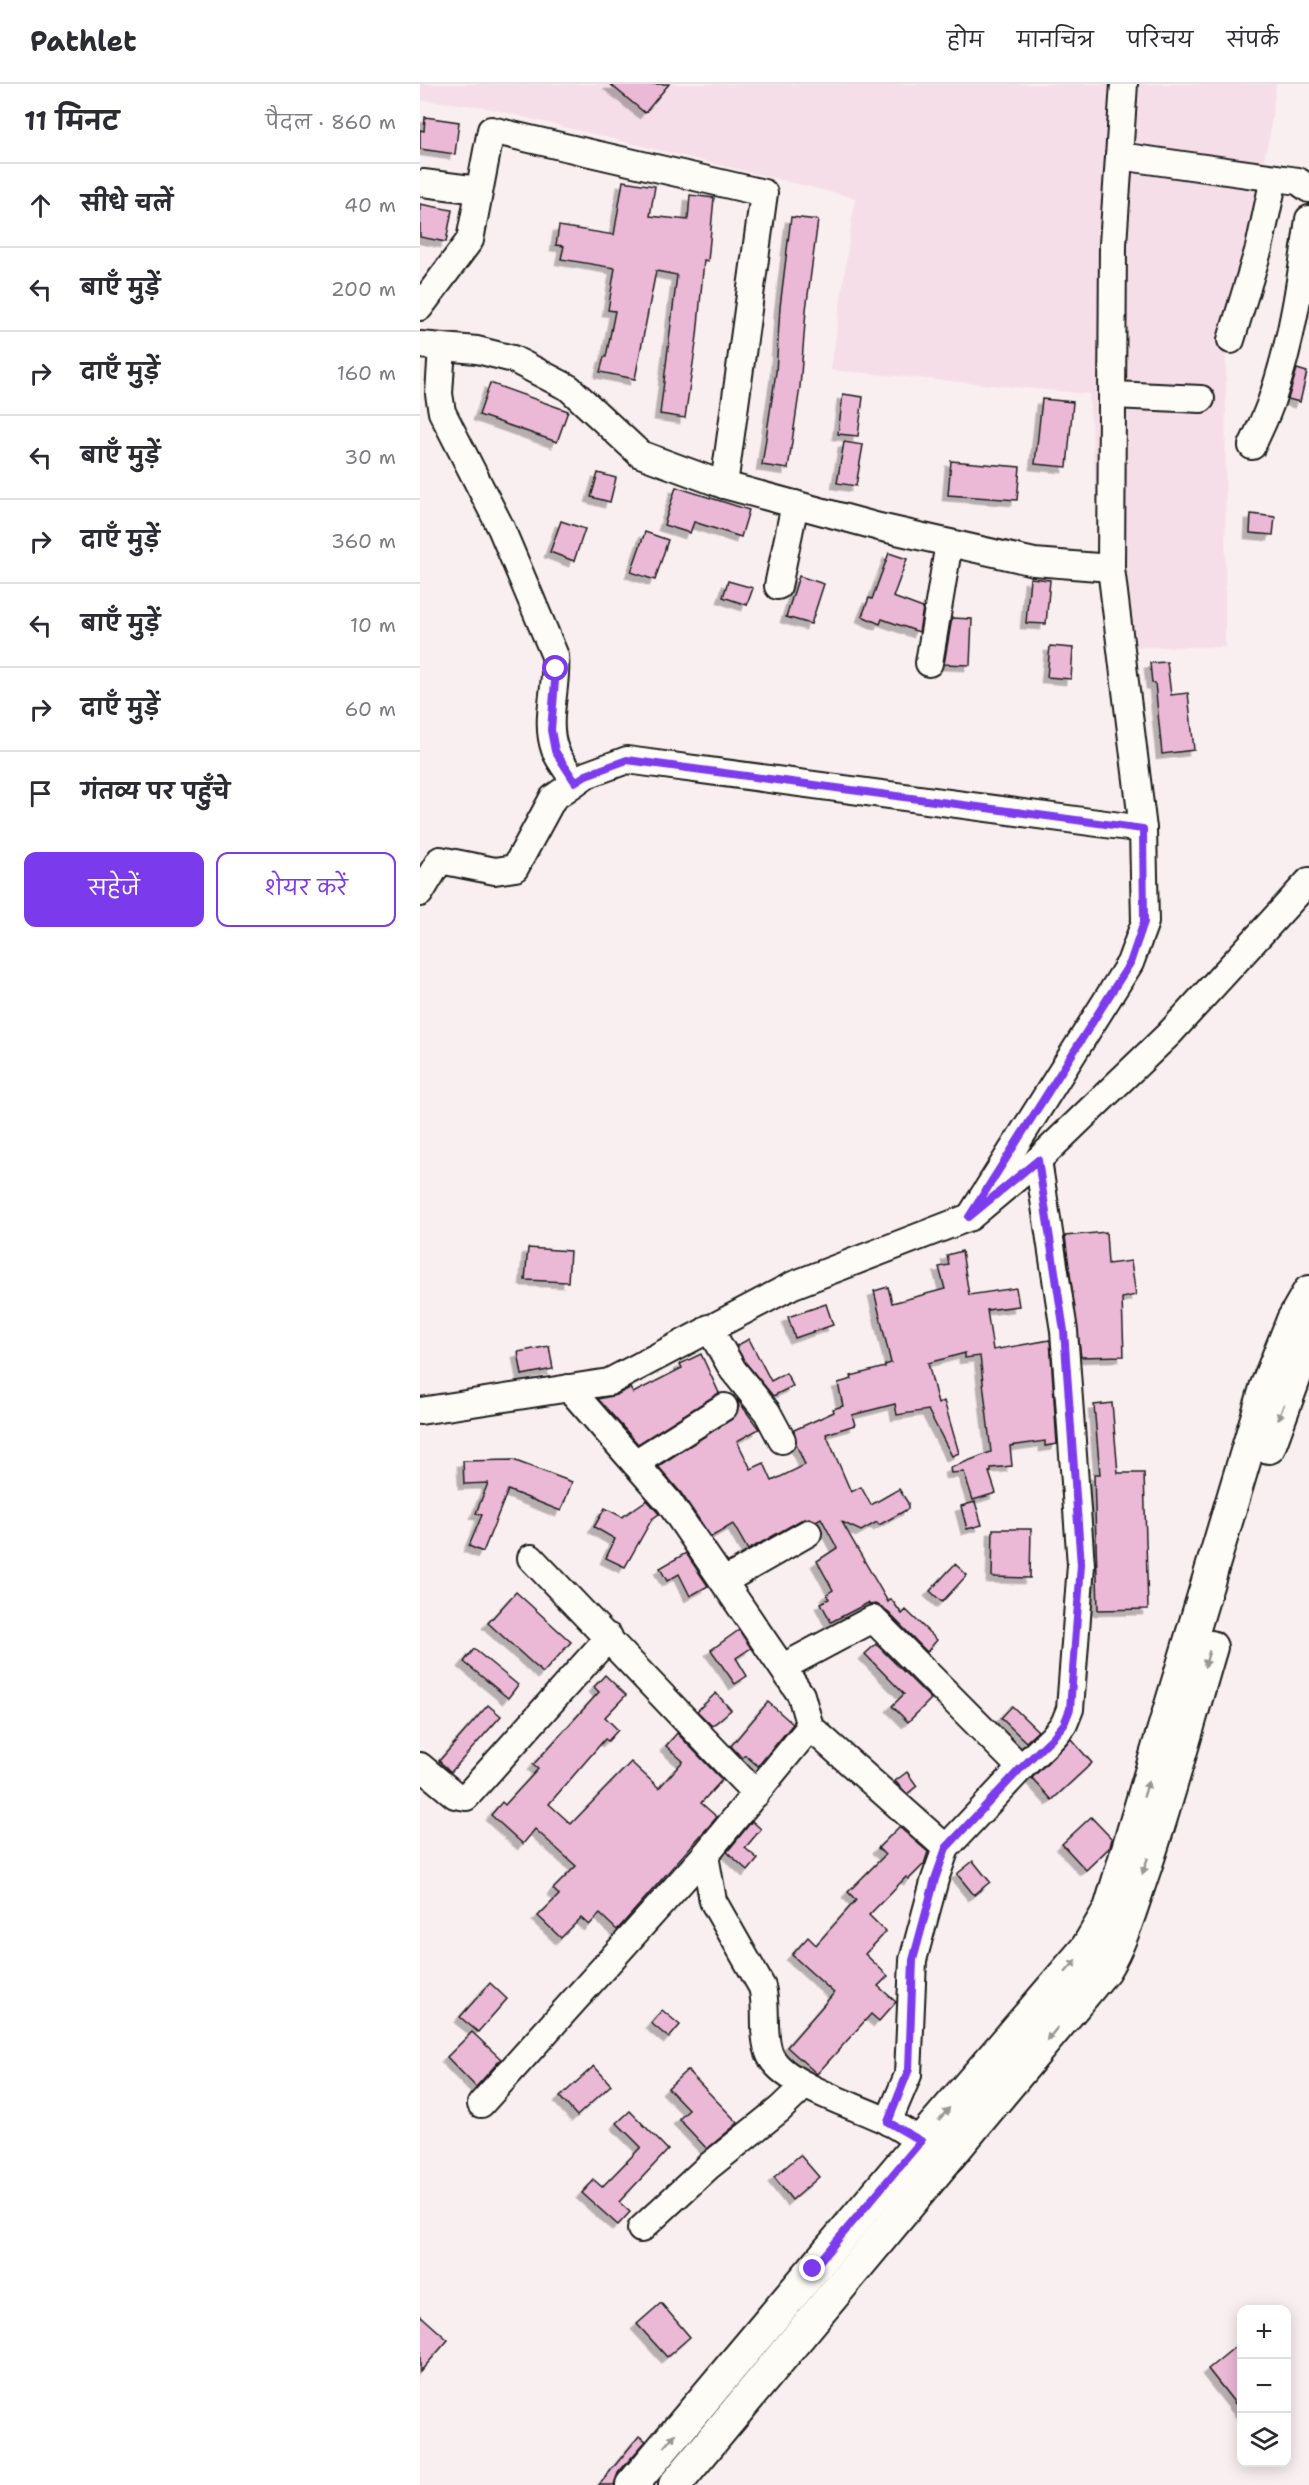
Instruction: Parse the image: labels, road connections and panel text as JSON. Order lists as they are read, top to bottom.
{
  "page": {
    "header": "Pathlet",
    "nav": [
      "होम",
      "मानचित्र",
      "परिचय",
      "संपर्क"
    ],
    "heading": ["11 मिनट", "पैदल · 860 m"],
    "list": [
      ["सीधे चलें", "40 m"],
      ["बाएँ मुड़ें", "200 m"],
      ["दाएँ मुड़ें", "160 m"],
      ["बाएँ मुड़ें", "30 m"],
      ["दाएँ मुड़ें", "360 m"],
      ["बाएँ मुड़ें", "10 m"],
      ["दाएँ मुड़ें", "60 m"],
      "गंतव्य पर पहुँचे"
    ],
    "buttons": ["सहेजें", "शेयर करें"],
    "map_buttons": ["+", "−"]
  }
}
